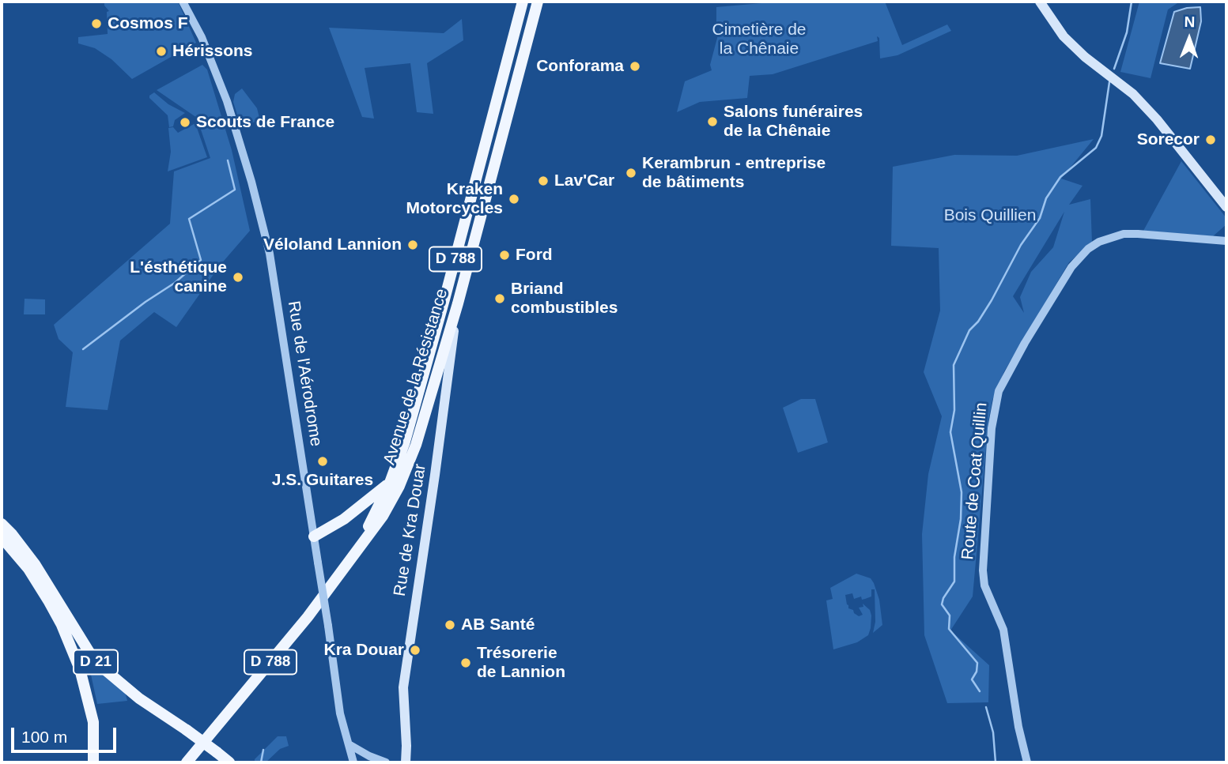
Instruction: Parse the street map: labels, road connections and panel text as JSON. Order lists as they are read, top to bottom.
{
  "streets": {
    "main road": [
      "D 788",
      "Avenue de la Résistance",
      "Rue de Kra Douar",
      "D 21"
    ],
    "street": ["Rue de l'Aérodrome", "Route de Coat Quillin"]
  },
  "crossings": [
    ["Avenue de la Résistance", "Rue de Kra Douar"]
  ],
  "parks": ["Cimetière de la Chênaie", "Bois Quillien"],
  "places": [
    "Cosmos F",
    "Hérissons",
    "Conforama",
    "Salons funéraires de la Chênaie",
    "Scouts de France",
    "Sorecor",
    "Kerambrun - entreprise de bâtiments",
    "Lav'Car",
    "Kraken Motorcycles",
    "Véloland Lannion",
    "Ford",
    "L'ésthétique canine",
    "Briand combustibles",
    "J.S. Guitares",
    "AB Santé",
    "Kra Douar",
    "Trésorerie de Lannion"
  ],
  "scale_bar": "100 m",
  "north": "top"
}
